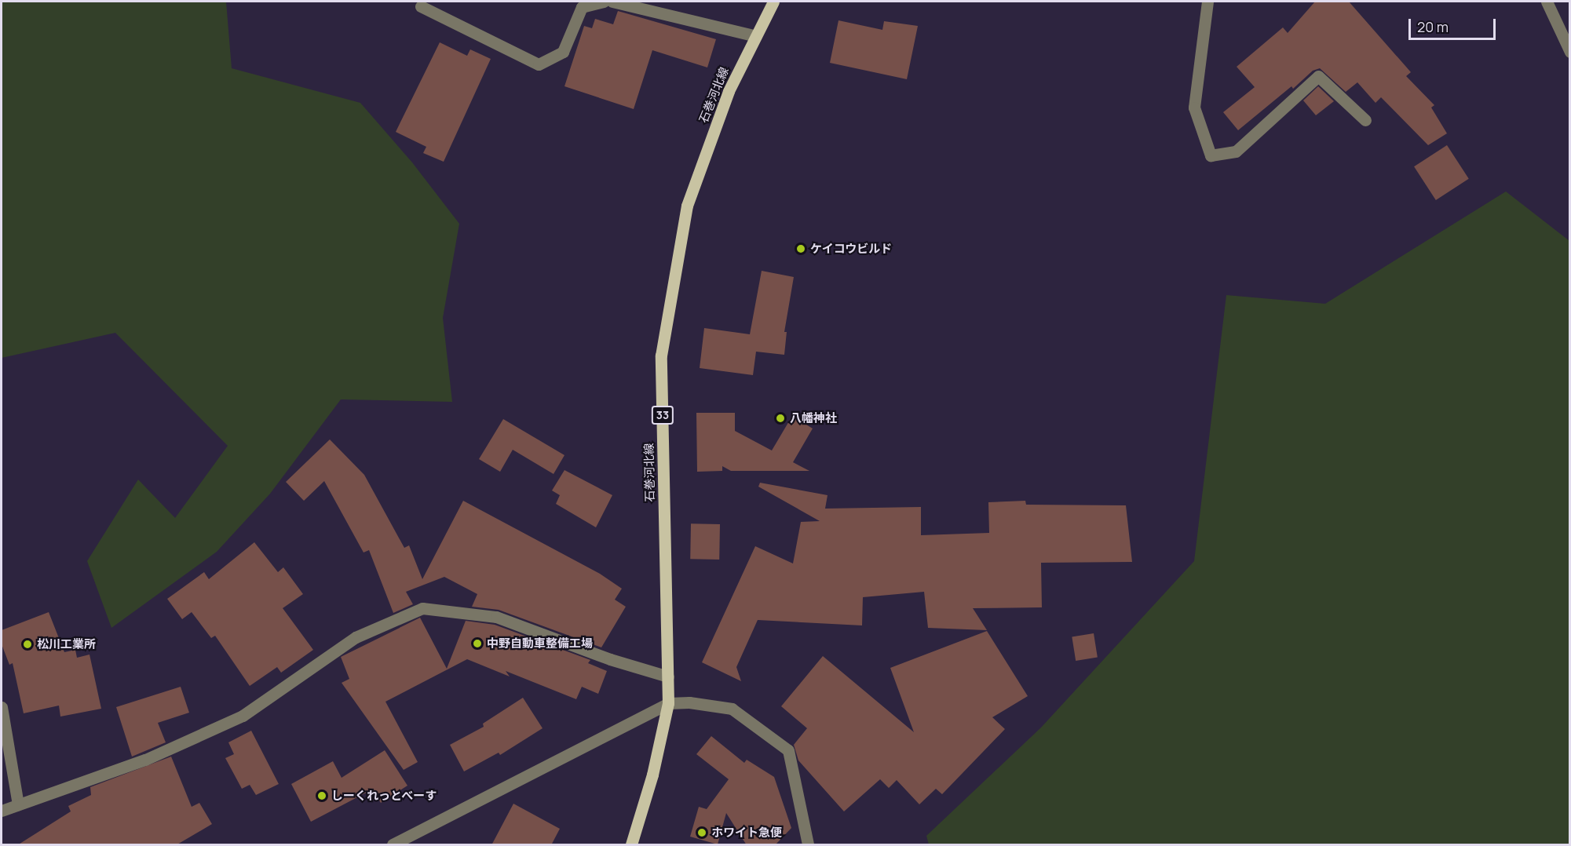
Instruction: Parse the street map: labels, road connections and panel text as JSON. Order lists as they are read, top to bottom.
{
  "streets": {
    "main road": ["石巻河北線", "33"]
  },
  "places": [
    "ケイコウビルド",
    "八幡神社",
    "中野自動車整備工場",
    "松川工業所",
    "しーくれっとべーす",
    "ホワイト急便"
  ],
  "scale_bar": "20 m"
}
